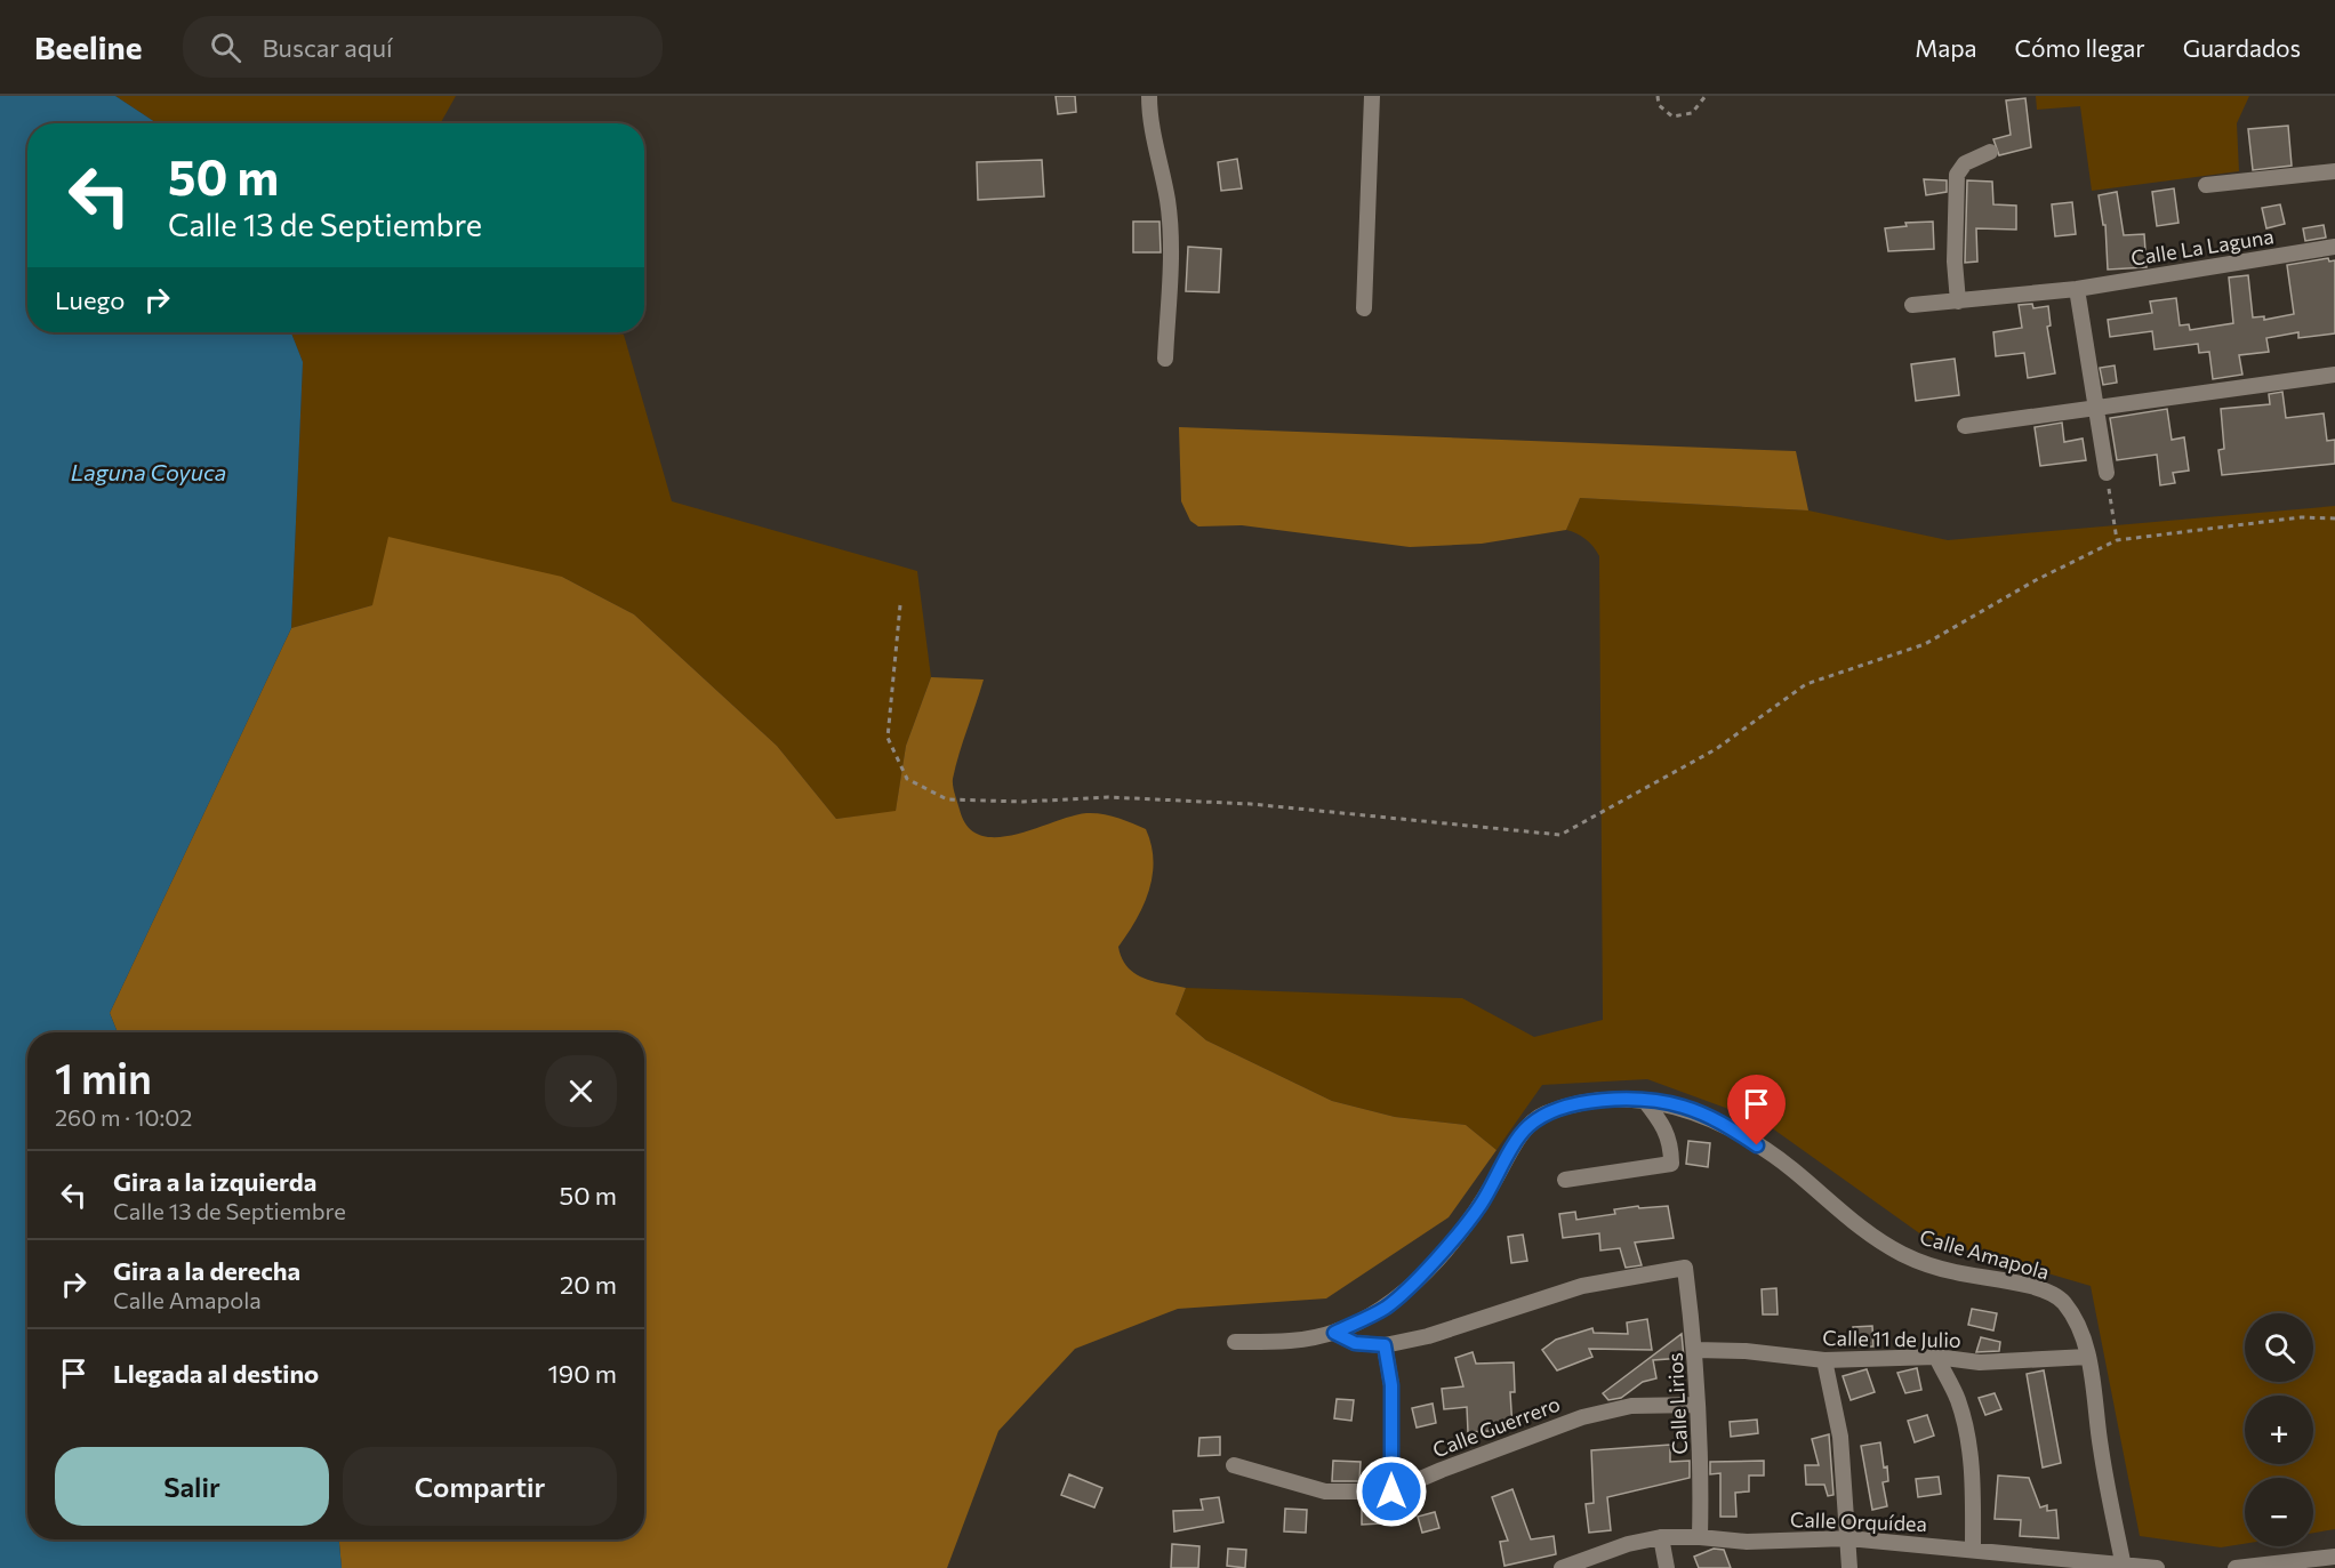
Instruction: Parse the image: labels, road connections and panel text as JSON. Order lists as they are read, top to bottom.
{
  "streets": {
    "street": [
      "Calle La Laguna",
      "Calle Amapola",
      "Calle 11 de Julio",
      "Calle Lirios",
      "Calle Guerrero",
      "Calle Orquídea"
    ]
  },
  "crossings": [
    ["Calle Amapola", "Calle 11 de Julio"],
    ["Calle Amapola", "Calle Orquídea"],
    ["Calle 11 de Julio", "Calle Lirios"],
    ["Calle Lirios", "Calle Guerrero"],
    ["Calle Lirios", "Calle Orquídea"]
  ],
  "water": ["Laguna Coyuca"],
  "page": {
    "header": "Beeline",
    "search": "Buscar aquí",
    "nav": ["Mapa", "Cómo llegar", "Guardados"],
    "turn": ["50 m", "Calle 13 de Septiembre"],
    "then": "Luego",
    "heading": ["1 min", "260 m · 10:02"],
    "list": [
      {
        "name": "Gira a la izquierda",
        "note": "Calle 13 de Septiembre",
        "value": "50 m"
      },
      {
        "name": "Gira a la derecha",
        "note": "Calle Amapola",
        "value": "20 m"
      },
      {
        "name": "Llegada al destino",
        "value": "190 m"
      }
    ],
    "map_buttons": ["+", "−"],
    "buttons": ["Salir", "Compartir"]
  }
}
